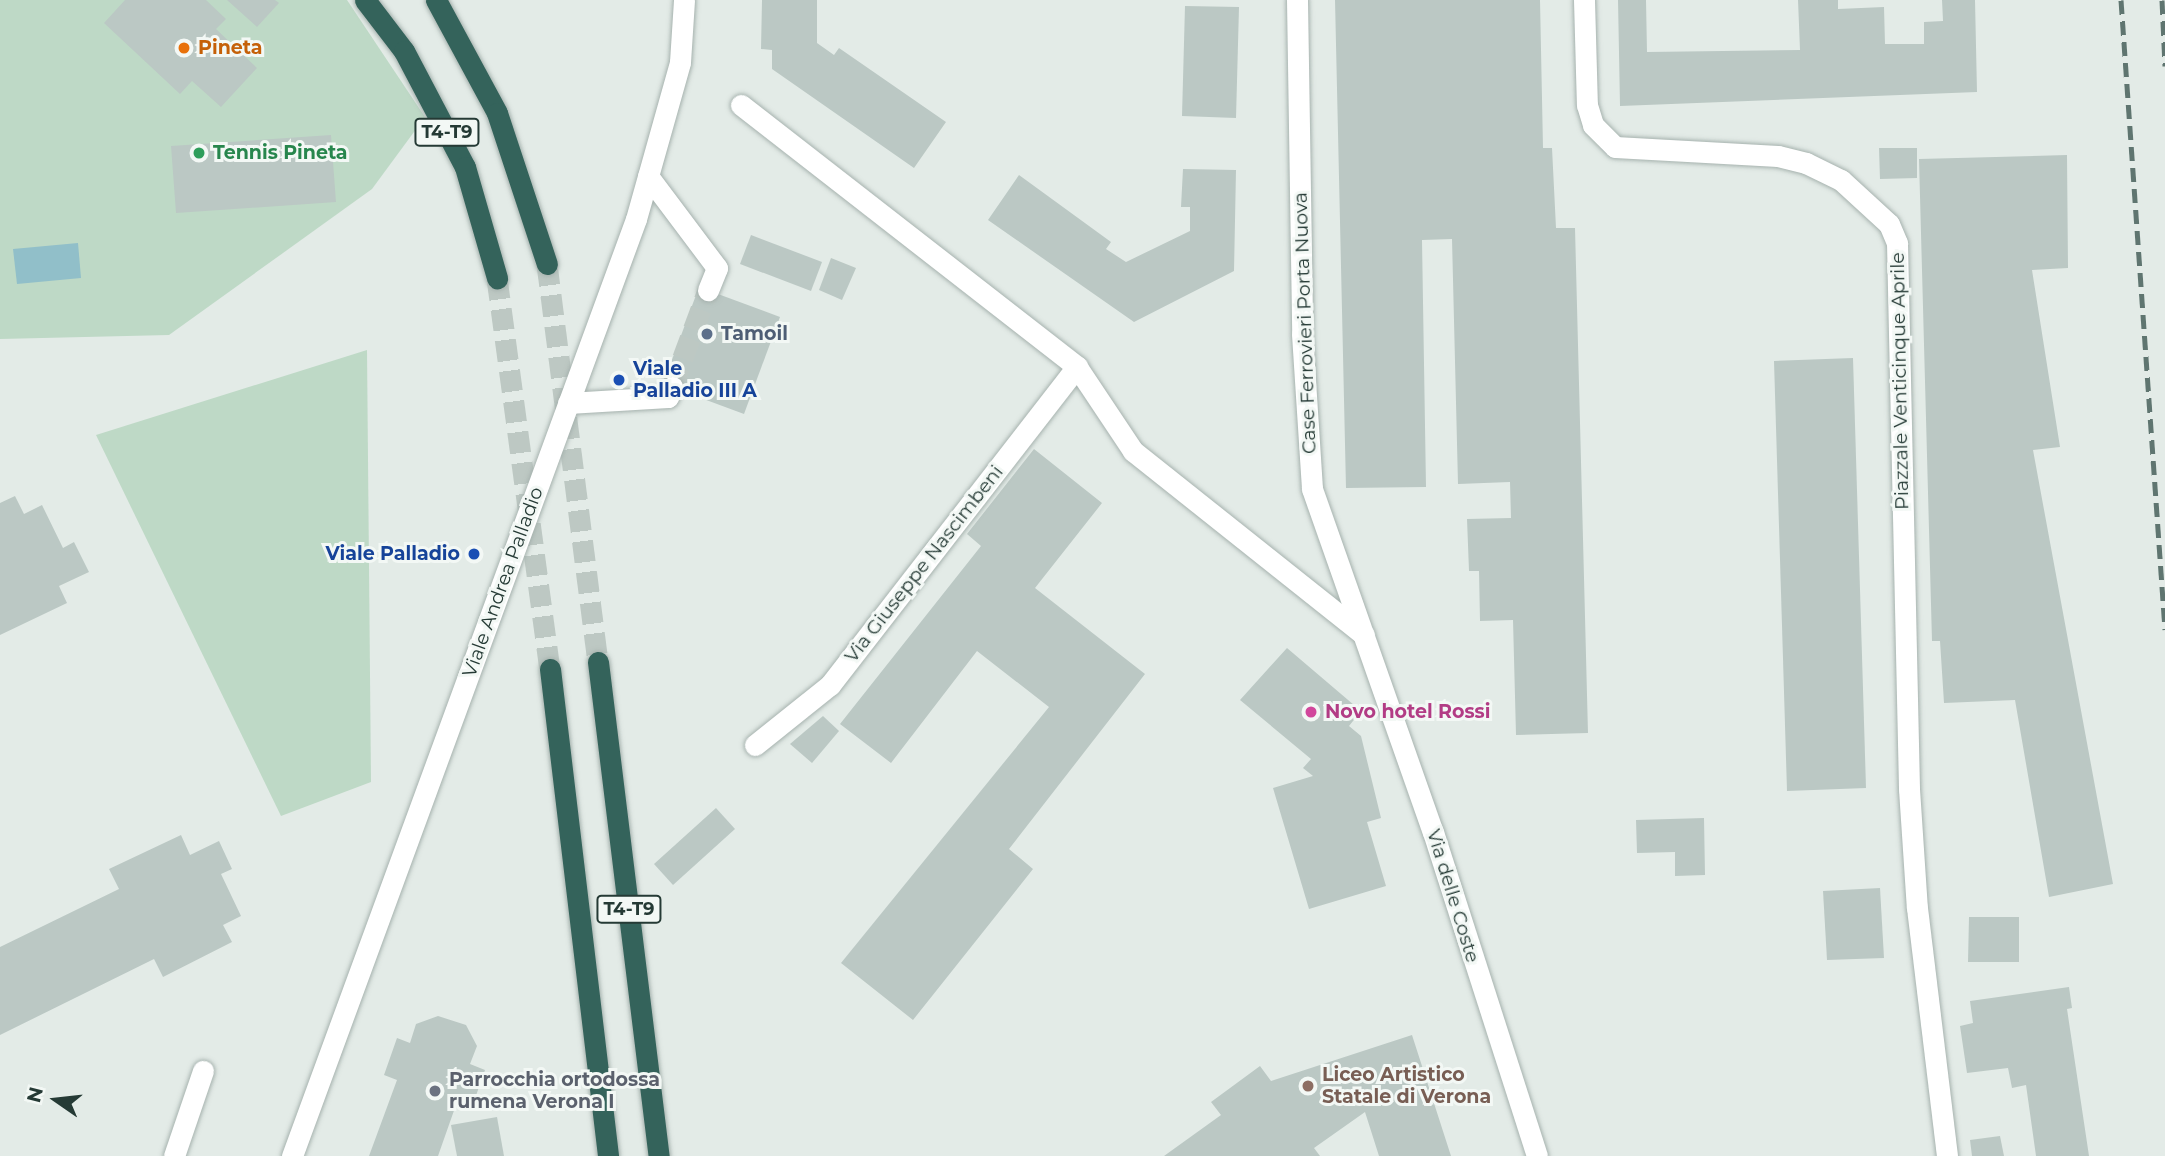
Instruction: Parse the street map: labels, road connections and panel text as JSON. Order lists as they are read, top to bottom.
{
  "streets": {
    "highway": ["T4-T9"],
    "street": [
      "Case Ferrovieri Porta Nuova",
      "Piazzale Venticinque Aprile",
      "Via Giuseppe Nascimbeni",
      "Viale Andrea Palladio",
      "Via delle Coste"
    ]
  },
  "crossings": [
    ["Case Ferrovieri Porta Nuova", "Via delle Coste"]
  ],
  "places": [
    "Pineta",
    "Tennis Pineta",
    "Tamoil",
    "Viale Palladio III A",
    "Viale Palladio",
    "Novo hotel Rossi",
    "Liceo Artistico Statale di Verona",
    "Parrocchia ortodossa rumena Verona I"
  ],
  "north": "left"
}
